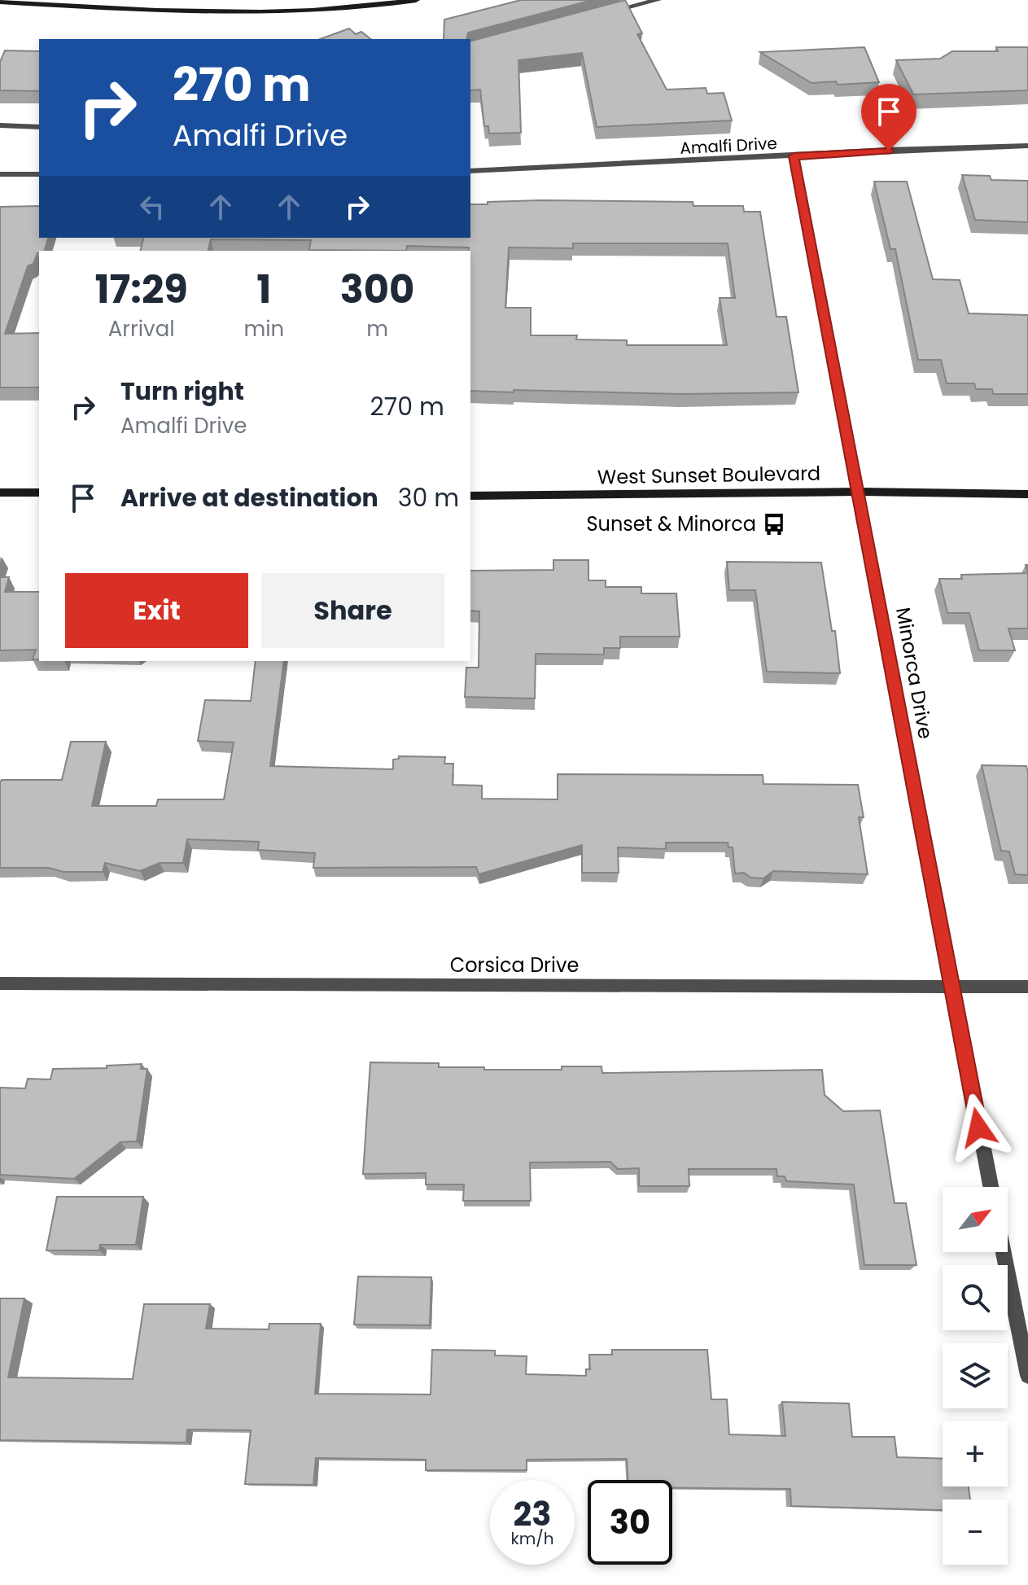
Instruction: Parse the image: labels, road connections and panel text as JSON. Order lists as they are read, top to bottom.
{
  "streets": {
    "main road": ["West Sunset Boulevard"],
    "street": ["Amalfi Drive", "Minorca Drive", "Corsica Drive"]
  },
  "crossings": [
    ["Amalfi Drive", "Minorca Drive"],
    ["West Sunset Boulevard", "Minorca Drive"],
    ["Minorca Drive", "Corsica Drive"]
  ],
  "places": {
    "bus stop": ["Sunset & Minorca"]
  },
  "north": "top right",
  "page": {
    "turn": ["270 m", "Amalfi Drive"],
    "eta": [
      "17:29",
      "Arrival",
      "1",
      "min",
      "300",
      "m"
    ],
    "list": [
      {
        "name": "Turn right",
        "note": "Amalfi Drive",
        "value": "270 m"
      },
      {
        "name": "Arrive at destination",
        "value": "30 m"
      }
    ],
    "buttons": ["Exit", "Share"],
    "map_buttons": ["+", "−"],
    "speed": "23 km/h",
    "limit": "30"
  }
}
